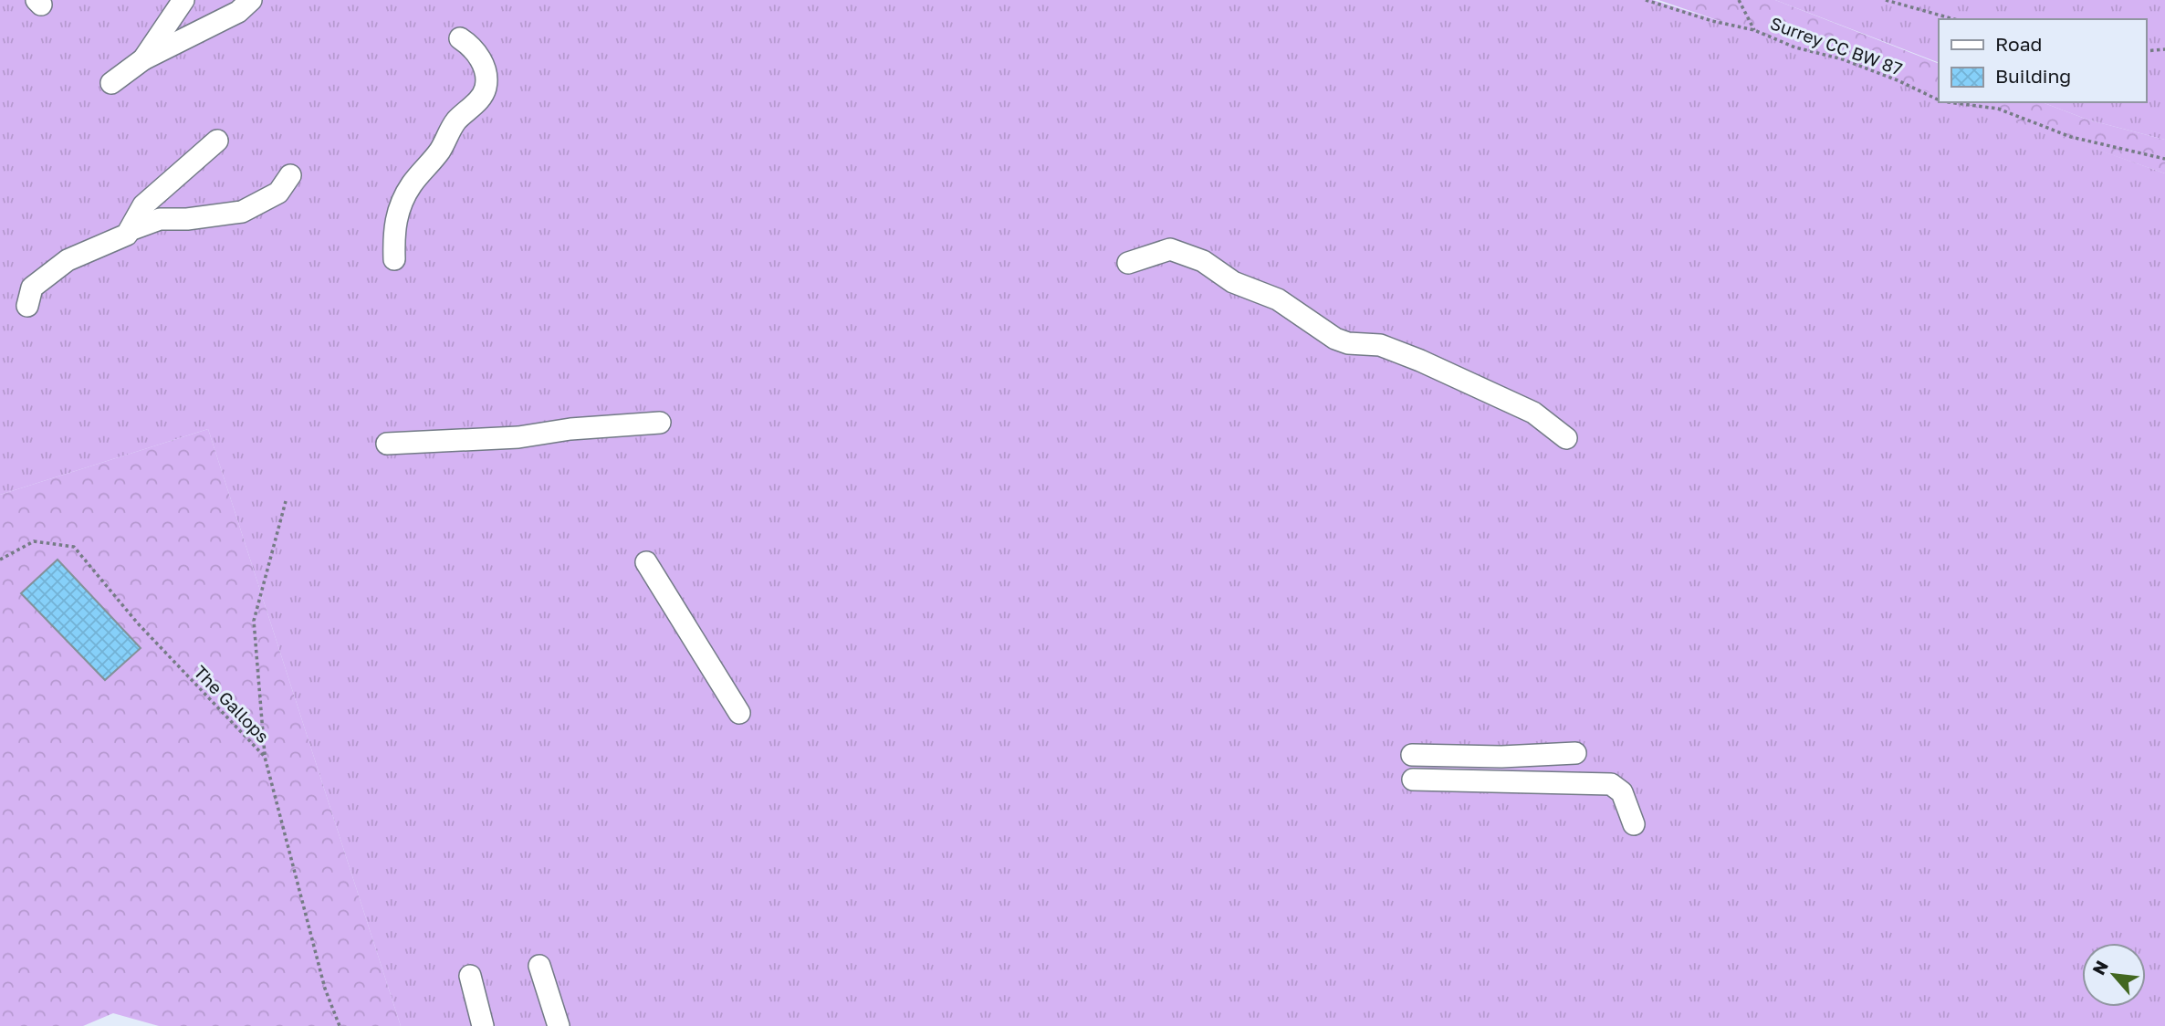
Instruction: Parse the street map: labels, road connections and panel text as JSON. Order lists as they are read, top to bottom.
{
  "streets": {
    "path": ["Surrey CC BW 87", "The Gallops"]
  },
  "legend": ["Road", "Building"],
  "north": "top left"
}
